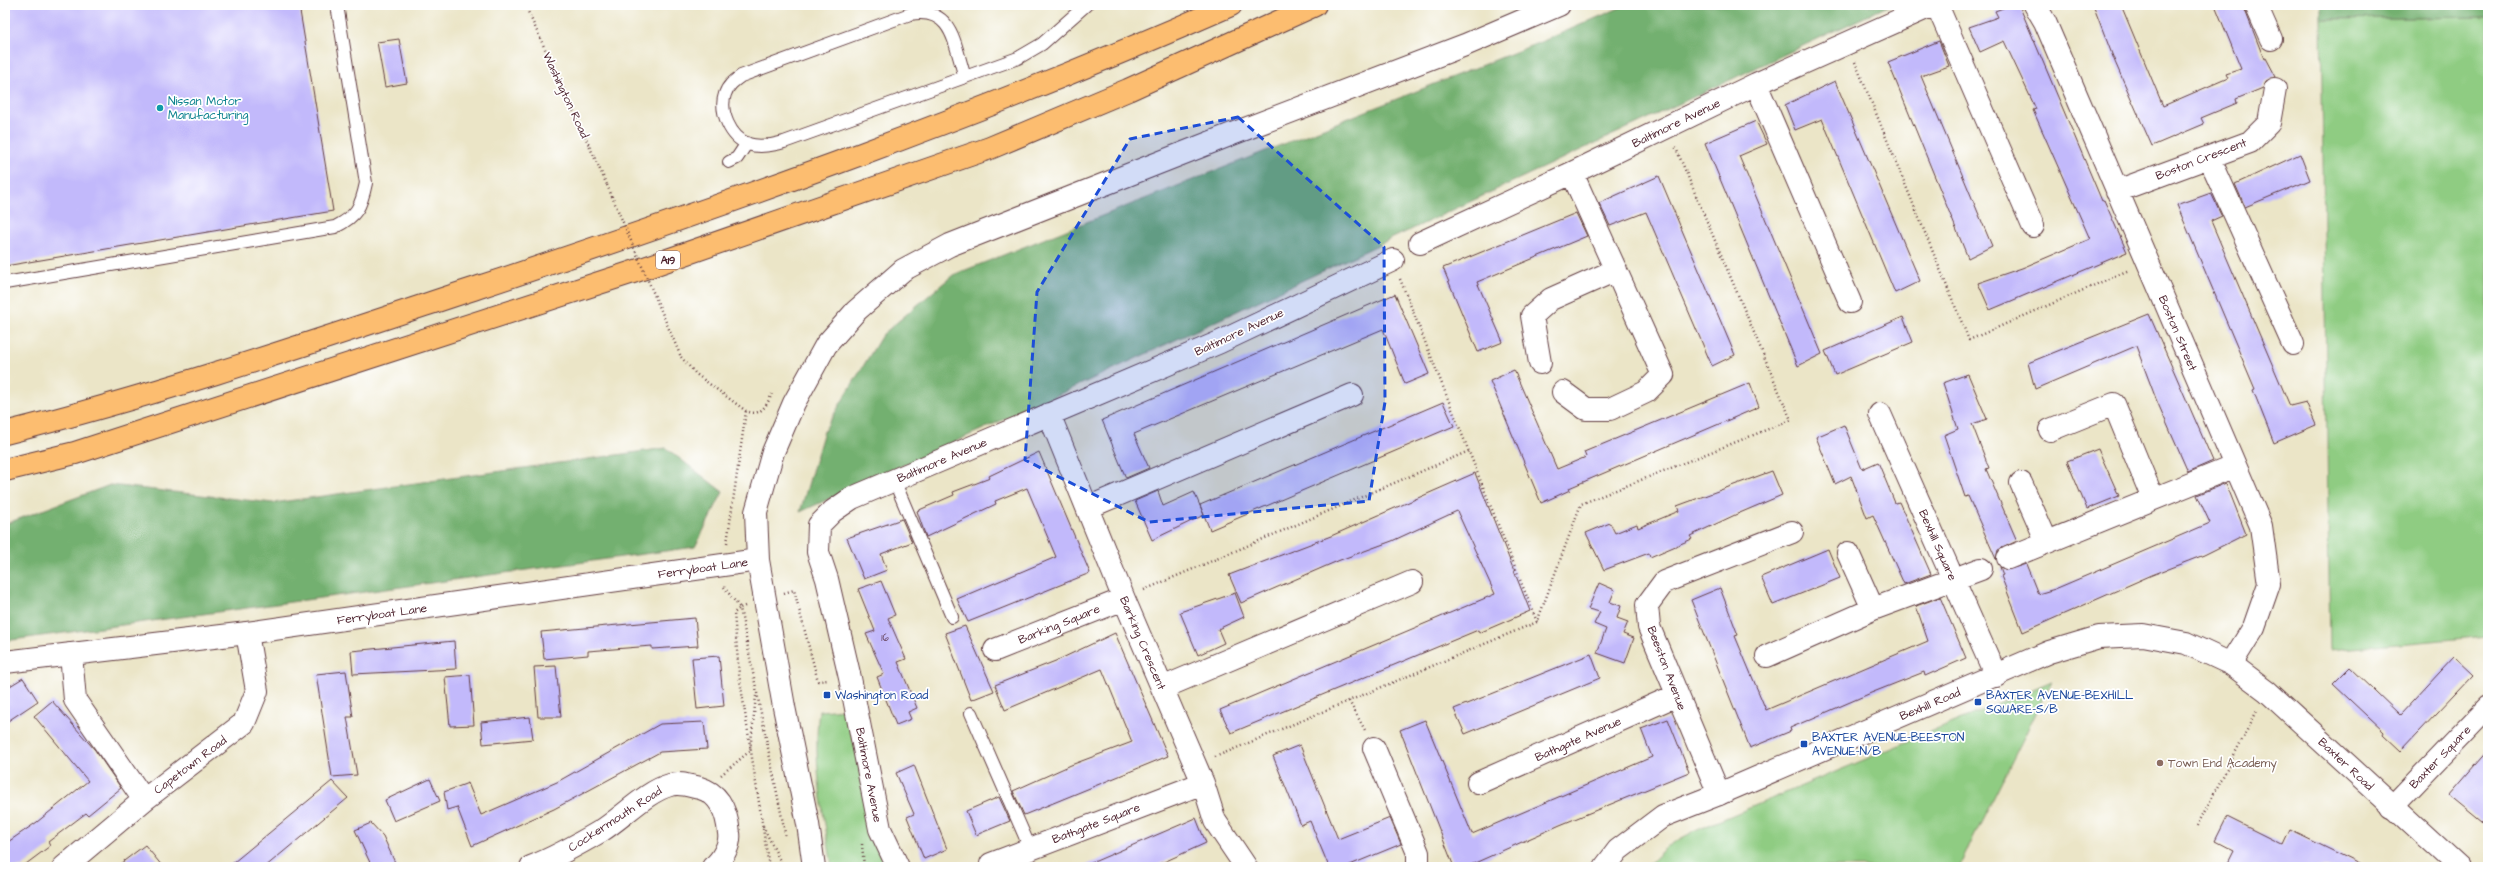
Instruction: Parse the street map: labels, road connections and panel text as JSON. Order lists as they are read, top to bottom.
{
  "streets": {
    "highway": ["A19"],
    "street": [
      "Baltimore Avenue",
      "Boston Crescent",
      "Boston Street",
      "Bexhill Square",
      "Ferryboat Lane",
      "Barking Square",
      "Barking Crescent",
      "Beeston Avenue",
      "Bexhill Road",
      "Bathgate Avenue",
      "Baxter Square",
      "Baxter Road",
      "Capetown Road",
      "Cockermouth Road",
      "Bathgate Square"
    ],
    "path": ["Washington Road"]
  },
  "crossings": [
    ["Washington Road", "Ferryboat Lane"],
    ["Baltimore Avenue", "Barking Crescent"],
    ["Boston Crescent", "Boston Street"],
    ["Boston Street", "Bexhill Road"],
    ["Boston Street", "Baxter Road"],
    ["Bexhill Square", "Bexhill Road"],
    ["Ferryboat Lane", "Capetown Road"],
    ["Barking Square", "Barking Crescent"],
    ["Barking Crescent", "Bathgate Square"],
    ["Beeston Avenue", "Bexhill Road"],
    ["Beeston Avenue", "Bathgate Avenue"],
    ["Bexhill Road", "Baxter Road"],
    ["Baxter Square", "Baxter Road"]
  ],
  "places": {
    "other": ["Nissan Motor Manufacturing", "Town End Academy"],
    "transit": ["Washington Road", "BAXTER AVENUE-BEXHILL SQUARE-S/B", "BAXTER AVENUE-BEESTON AVENUE-N/B"]
  },
  "house_numbers": ["16"]
}
